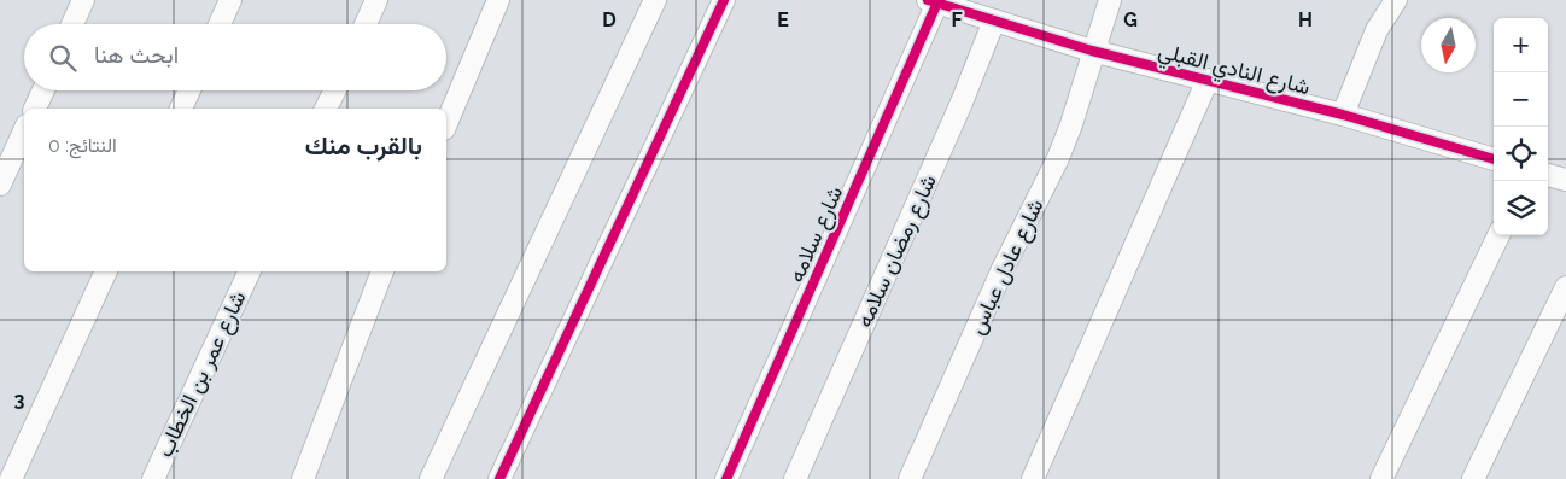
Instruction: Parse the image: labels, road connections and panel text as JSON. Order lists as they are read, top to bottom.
{
  "streets": {
    "street": [
      "شارع النادي القبلي",
      "شارع سلامه",
      "شارع رمضان سلامه",
      "شارع عادل عباس",
      "شارع عمر بن الخطاب"
    ]
  },
  "crossings": [
    ["شارع النادي القبلي", "شارع سلامه"],
    ["شارع النادي القبلي", "شارع رمضان سلامه"],
    ["شارع النادي القبلي", "شارع عادل عباس"]
  ],
  "north": "bottom",
  "page": {
    "map_buttons": ["+", "−"],
    "search": "ابحث هنا",
    "heading": ["بالقرب منك", "النتائج: 0"]
  },
  "grid": {
    "columns": [
      "D",
      "E",
      "F",
      "G",
      "H"
    ],
    "rows": ["3"]
  }
}
